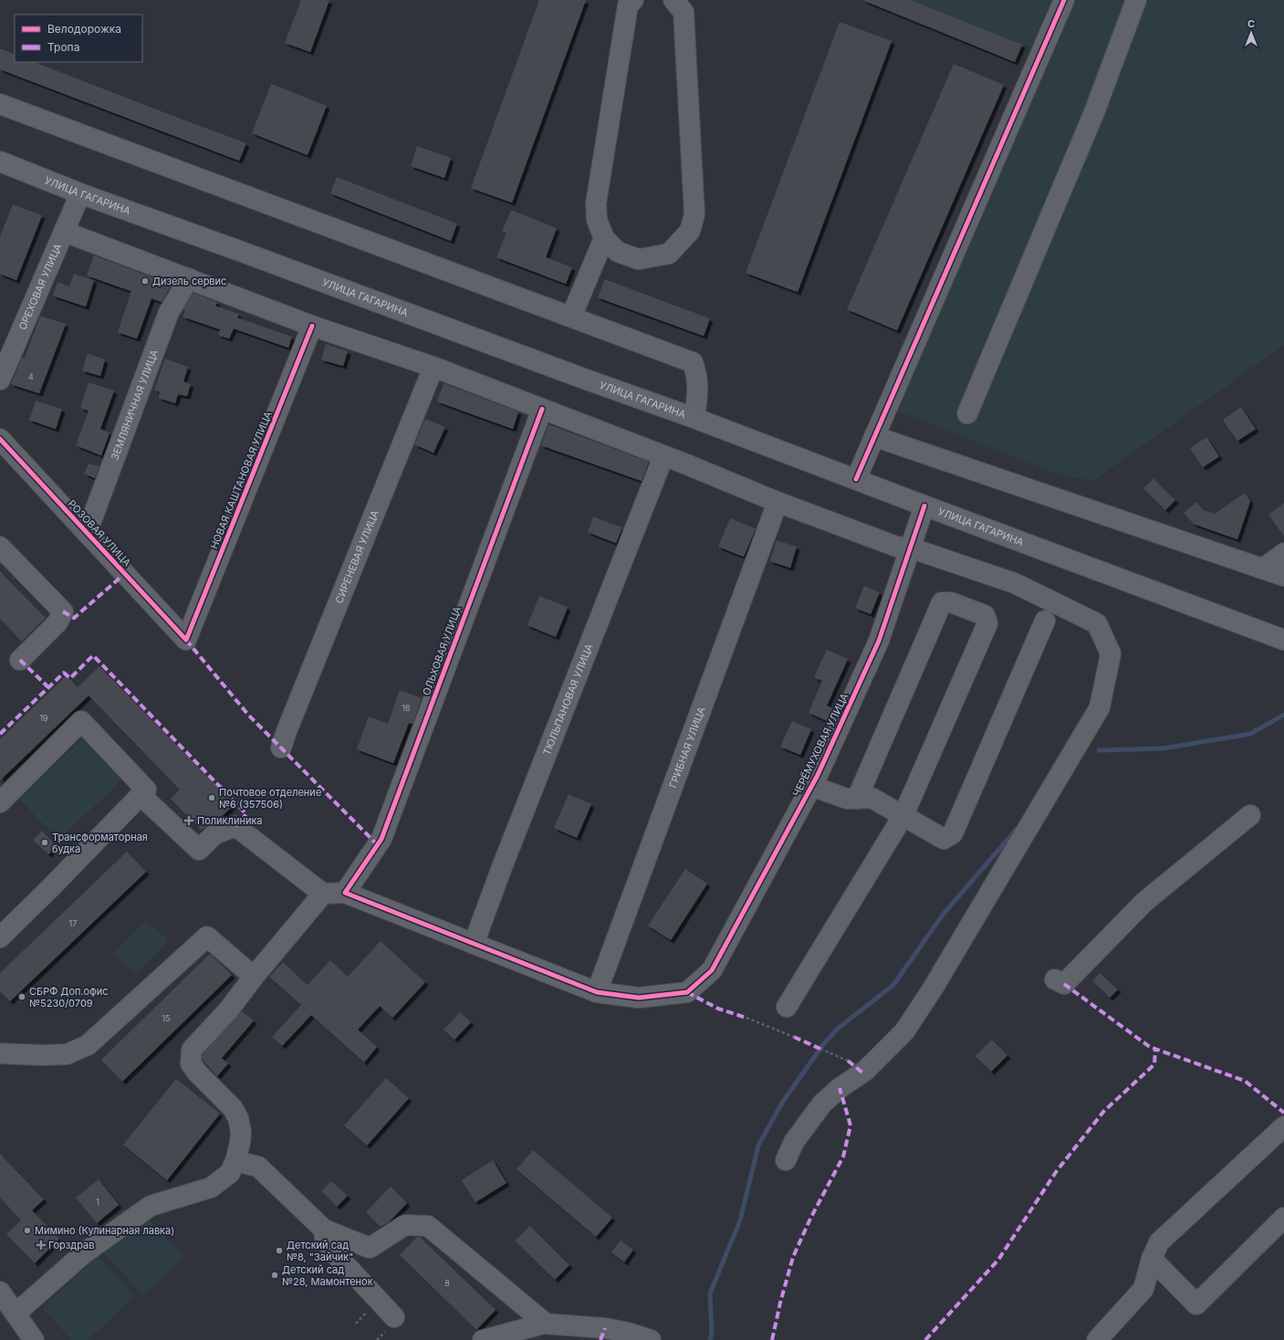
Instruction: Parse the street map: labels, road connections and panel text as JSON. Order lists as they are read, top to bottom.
{
  "streets": {
    "main road": ["УЛИЦА ГАГАРИНА"],
    "street": [
      "ОРЕХОВАЯ УЛИЦА",
      "ЗЕМЛЯНИЧНАЯ УЛИЦА",
      "НОВАЯ КАШТАНОВАЯ УЛИЦА",
      "РОЗОВАЯ УЛИЦА",
      "СИРЕНЕВАЯ УЛИЦА",
      "ОЛЬХОВАЯ УЛИЦА",
      "ТЮЛЬПАНОВАЯ УЛИЦА",
      "ЧЕРЁМУХОВАЯ УЛИЦА",
      "ГРИБНАЯ УЛИЦА"
    ]
  },
  "crossings": [
    ["УЛИЦА ГАГАРИНА", "ОРЕХОВАЯ УЛИЦА"],
    ["УЛИЦА ГАГАРИНА", "ЧЕРЁМУХОВАЯ УЛИЦА"],
    ["ЗЕМЛЯНИЧНАЯ УЛИЦА", "РОЗОВАЯ УЛИЦА"],
    ["НОВАЯ КАШТАНОВАЯ УЛИЦА", "РОЗОВАЯ УЛИЦА"],
    ["ЧЕРЁМУХОВАЯ УЛИЦА", "ГРИБНАЯ УЛИЦА"]
  ],
  "places": {
    "other": [
      "Дизель сервис",
      "Почтовое отделение №6 (357506)",
      "Трансформаторная будка",
      "СБРФ Доп.офис №5230/0709",
      "Мимино (Кулинарная лавка)",
      "Детский сад №8, \"Зайчик\"",
      "Детский сад №28, Мамонтенок"
    ],
    "health": ["Поликлиника", "Горздрав"]
  },
  "house_numbers": [
    "4",
    "16",
    "19",
    "17",
    "15",
    "1",
    "8"
  ],
  "legend": ["Велодорожка", "Тропа"],
  "north": "top"
}
